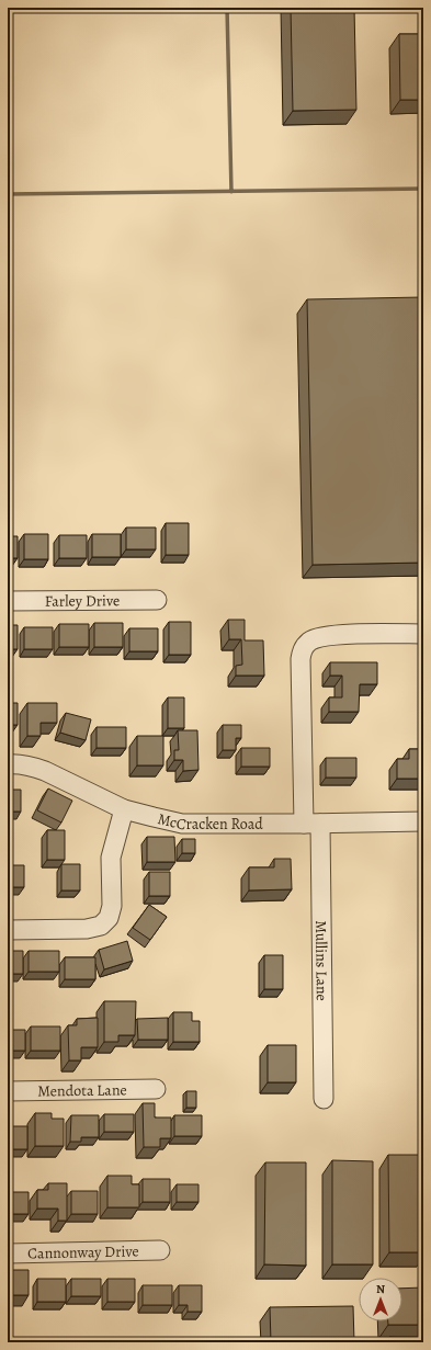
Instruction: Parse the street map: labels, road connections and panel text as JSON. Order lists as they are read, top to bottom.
{
  "streets": {
    "street": [
      "Farley Drive",
      "McCracken Road",
      "Mullins Lane",
      "Mendota Lane",
      "Cannonway Drive"
    ]
  },
  "crossings": [
    ["McCracken Road", "Mullins Lane"]
  ],
  "north": "top"
}
